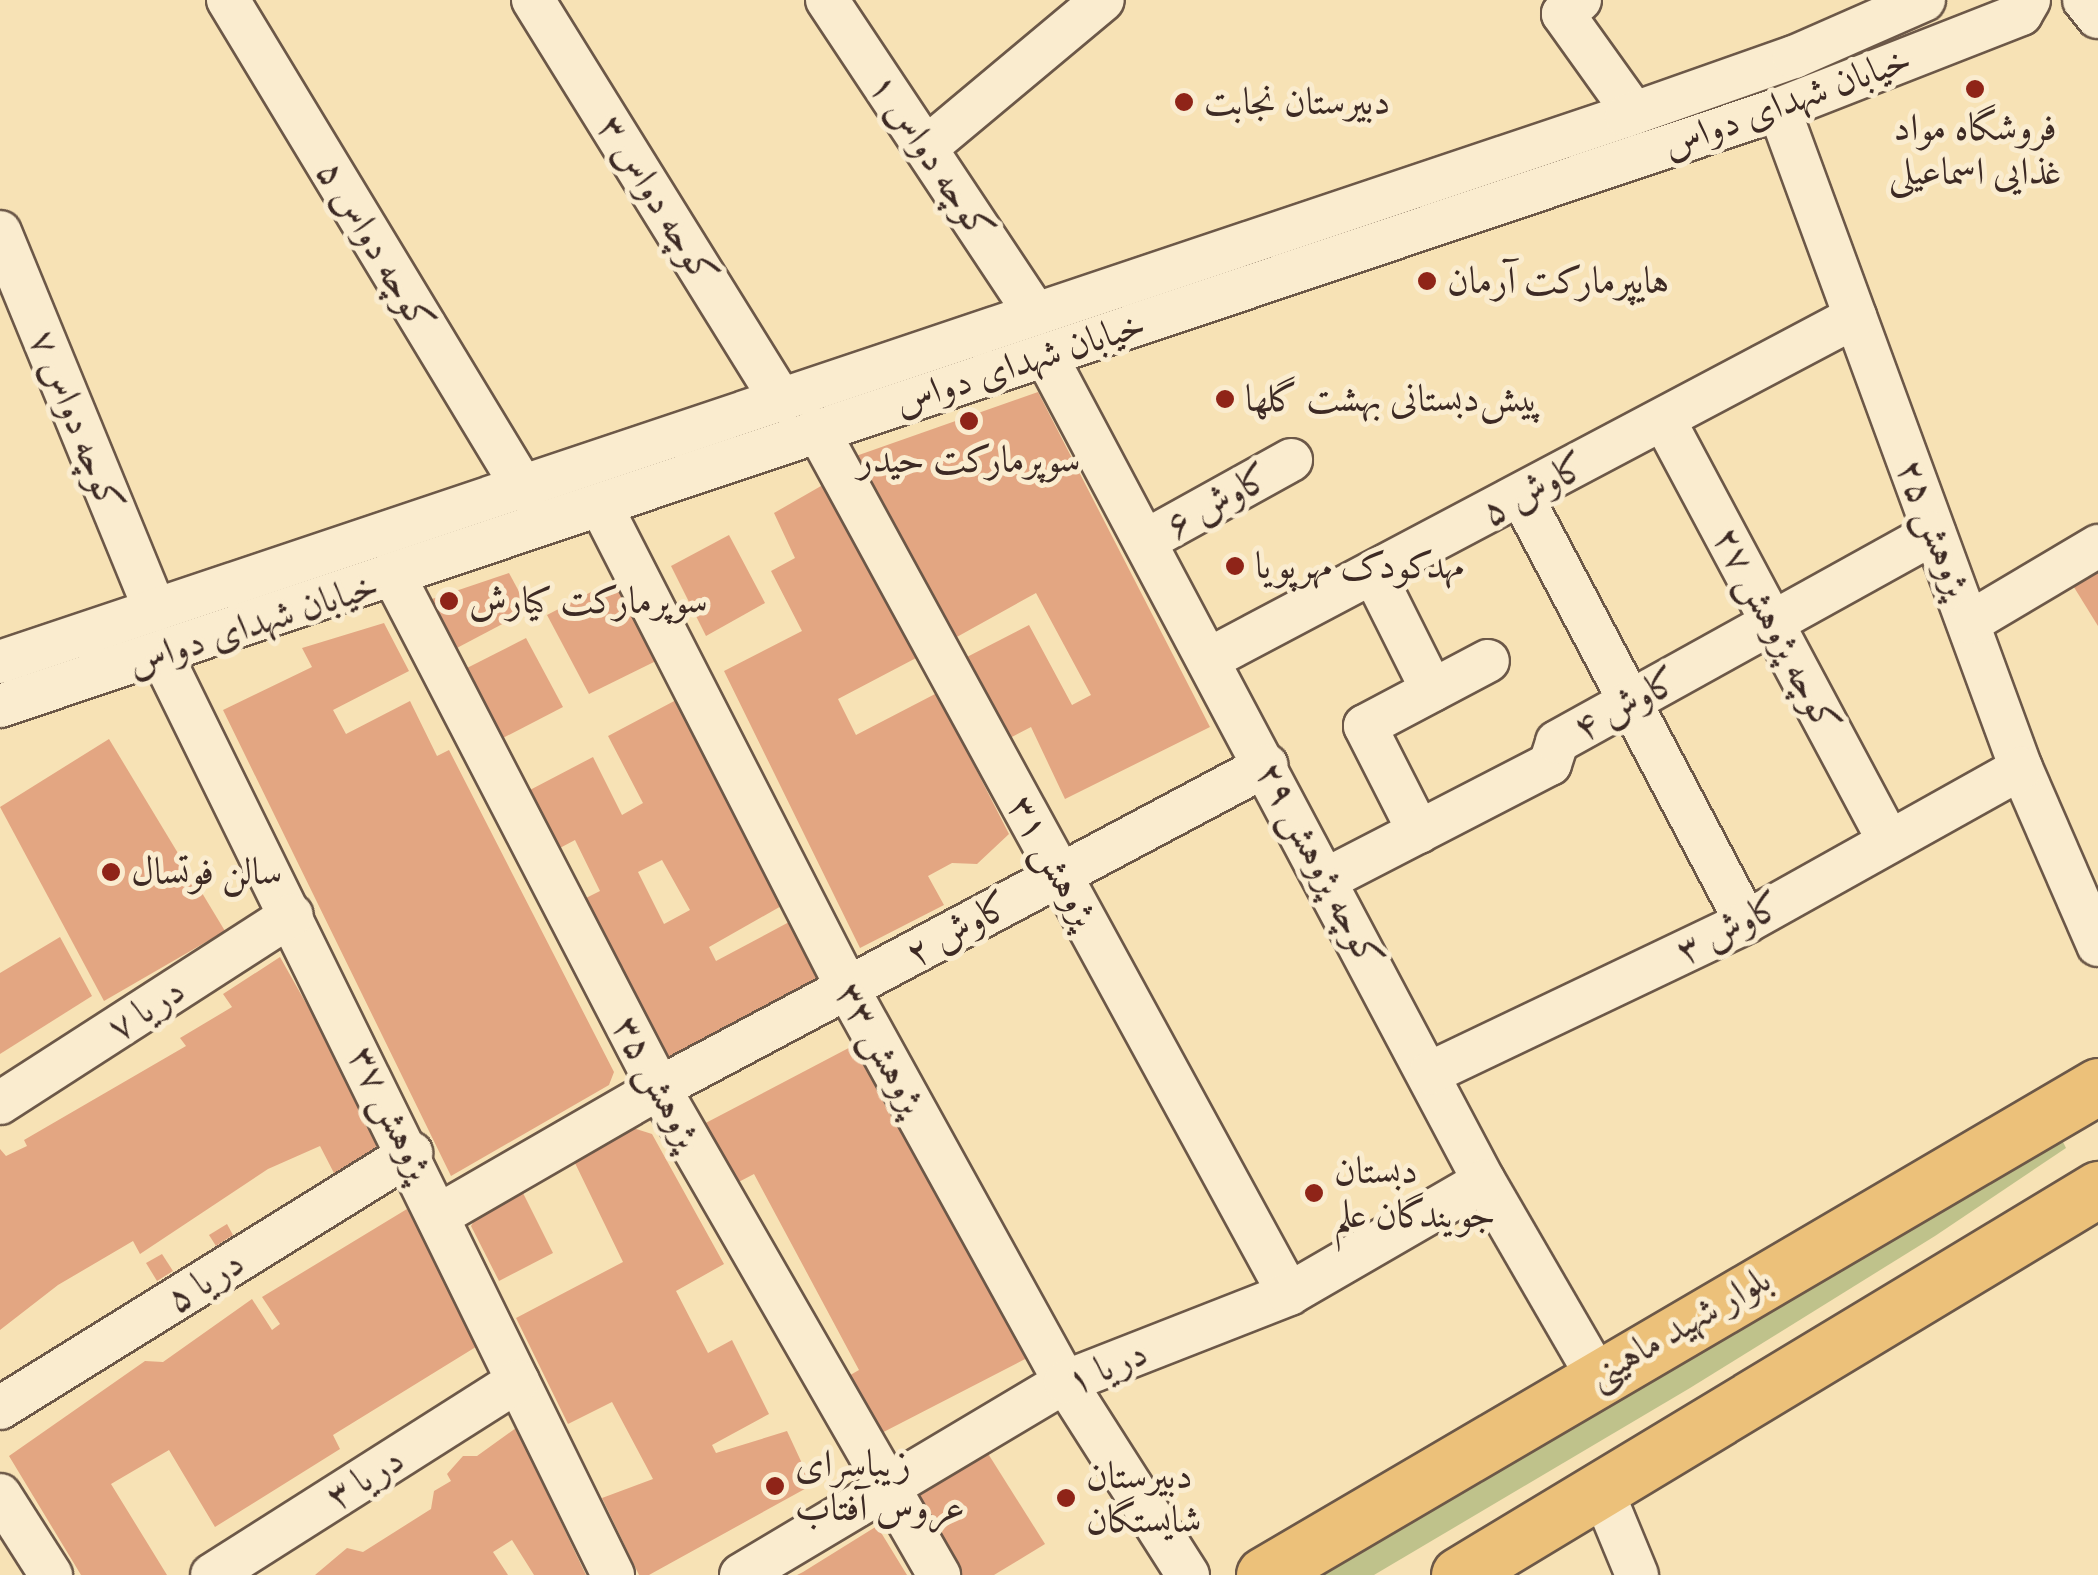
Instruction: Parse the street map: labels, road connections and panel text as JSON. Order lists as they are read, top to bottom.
{
  "streets": {
    "main road": ["بلوار شهید ماهینی"],
    "street": [
      "خیابان شهدای دواس",
      "کوچه دواس ۱",
      "کوچه دواس ۳",
      "کوچه دواس ۵",
      "کوچه دواس ۷",
      "کاوش ۵",
      "کاوش ۶",
      "پژوهش ۲۵",
      "کوچه پژوهش ۲۷",
      "کاوش ۴",
      "پژوهش ۳۱",
      "کوچه پژوهش ۲۹",
      "کاوش ۳",
      "کاوش ۲",
      "دریا ۷",
      "پژوهش ۳۳",
      "پژوهش ۳۵",
      "پژوهش ۳۷",
      "دریا ۵",
      "دریا ۱",
      "دریا ۳"
    ]
  },
  "crossings": [
    ["خیابان شهدای دواس", "کوچه دواس ۱"],
    ["خیابان شهدای دواس", "کوچه دواس ۳"],
    ["خیابان شهدای دواس", "کوچه دواس ۵"],
    ["خیابان شهدای دواس", "کوچه دواس ۷"],
    ["خیابان شهدای دواس", "پژوهش ۲۵"],
    ["خیابان شهدای دواس", "پژوهش ۳۱"],
    ["خیابان شهدای دواس", "کوچه پژوهش ۲۹"],
    ["خیابان شهدای دواس", "پژوهش ۳۳"],
    ["خیابان شهدای دواس", "پژوهش ۳۵"],
    ["خیابان شهدای دواس", "پژوهش ۳۷"],
    ["کاوش ۵", "پژوهش ۲۵"],
    ["کاوش ۵", "کوچه پژوهش ۲۷"],
    ["کاوش ۵", "کوچه پژوهش ۲۹"],
    ["کاوش ۶", "کوچه پژوهش ۲۹"],
    ["پژوهش ۲۵", "کاوش ۴"],
    ["پژوهش ۲۵", "کاوش ۳"],
    ["کوچه پژوهش ۲۷", "کاوش ۴"],
    ["کوچه پژوهش ۲۷", "کاوش ۳"],
    ["کاوش ۴", "کوچه پژوهش ۲۹"],
    ["پژوهش ۳۱", "کاوش ۲"],
    ["پژوهش ۳۱", "دریا ۱"],
    ["کوچه پژوهش ۲۹", "کاوش ۳"],
    ["کوچه پژوهش ۲۹", "کاوش ۲"],
    ["کوچه پژوهش ۲۹", "بلوار شهید ماهینی"],
    ["کوچه پژوهش ۲۹", "دریا ۱"],
    ["کاوش ۲", "پژوهش ۳۳"],
    ["کاوش ۲", "پژوهش ۳۵"],
    ["کاوش ۲", "پژوهش ۳۷"],
    ["دریا ۷", "پژوهش ۳۷"],
    ["پژوهش ۳۳", "دریا ۱"],
    ["پژوهش ۳۵", "دریا ۱"],
    ["پژوهش ۳۷", "دریا ۵"],
    ["پژوهش ۳۷", "دریا ۳"]
  ],
  "places": [
    "فروشگاه مواد غذایی اسماعیلی",
    "دبیرستان نجابت",
    "هایپرمارکت آرمان",
    "پیش‌دبستانی بهشت گلها",
    "سوپرمارکت حیدر",
    "مهدکودک مهرپویا",
    "سوپرمارکت کیارش",
    "سالن فوتسال",
    "دبستان جویندگان علم",
    "زیباسرای عروس آفتاب",
    "دبیرستان شایستگان"
  ]
}
